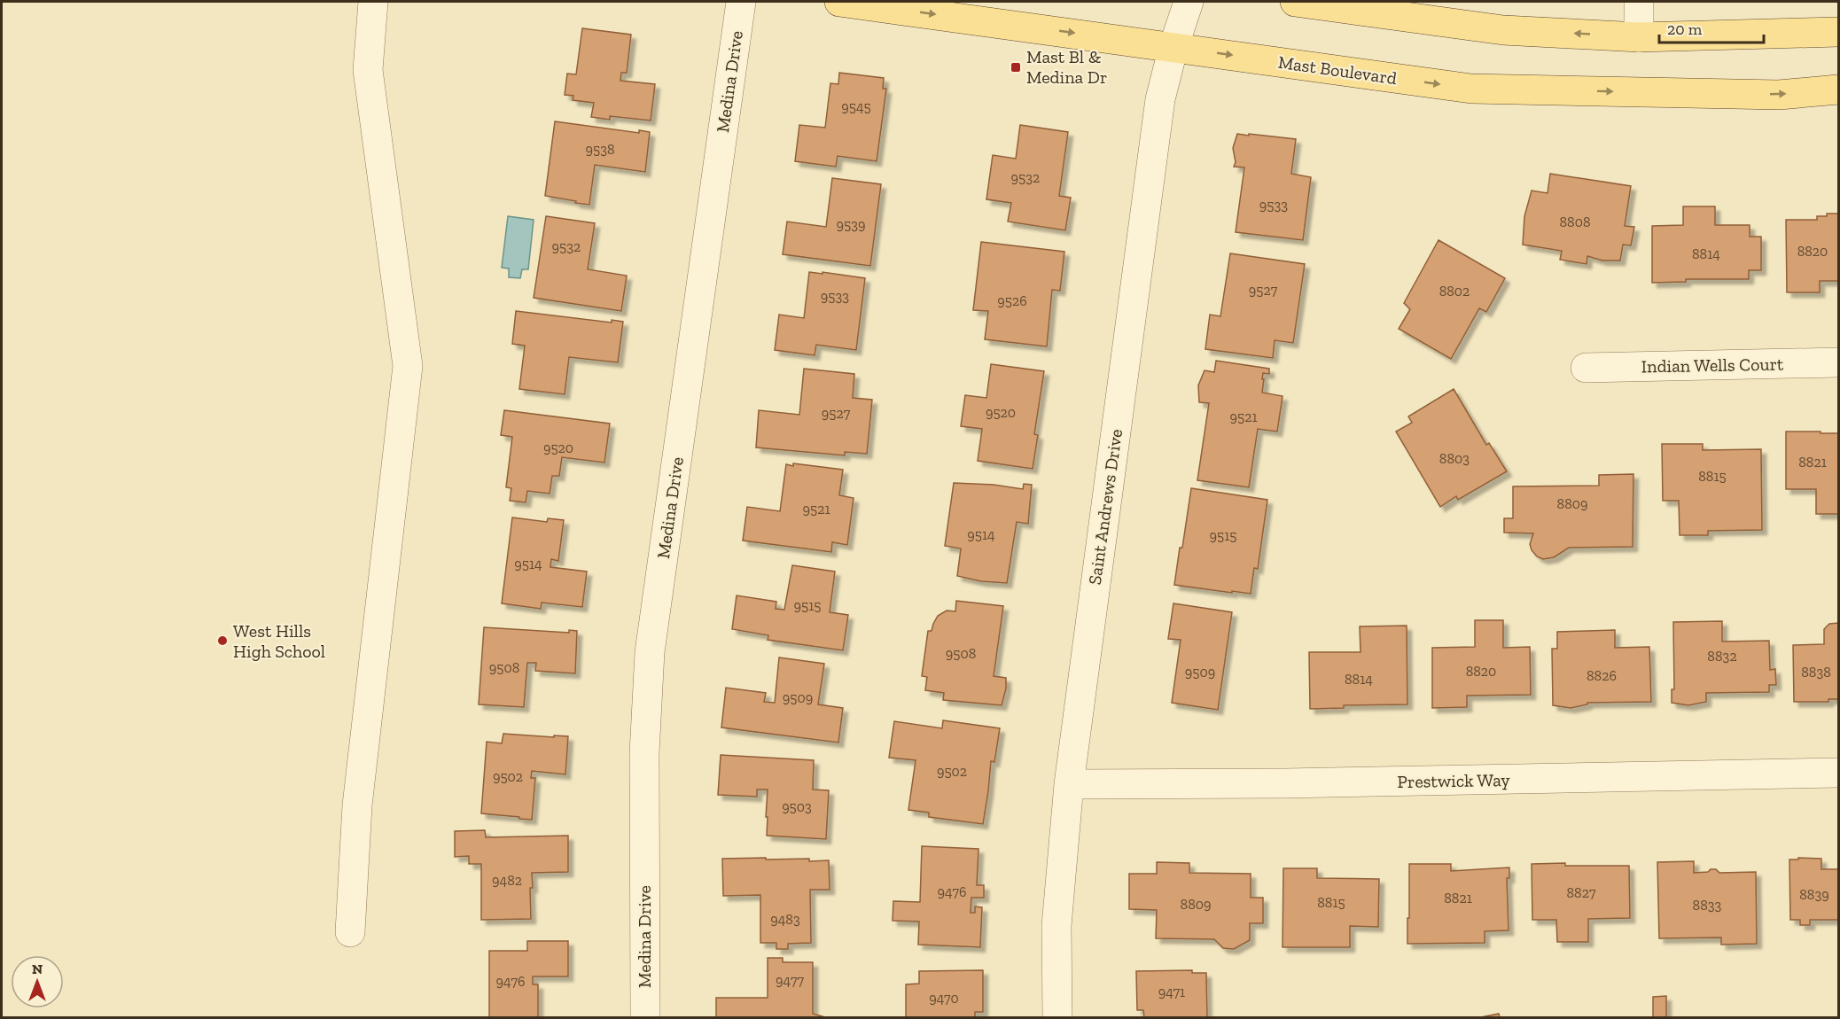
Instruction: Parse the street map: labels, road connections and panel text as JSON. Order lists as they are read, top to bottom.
{
  "streets": {
    "main road": ["Mast Boulevard"],
    "street": [
      "Medina Drive",
      "Indian Wells Court",
      "Saint Andrews Drive",
      "Prestwick Way"
    ]
  },
  "crossings": [
    ["Mast Boulevard", "Saint Andrews Drive"],
    ["Saint Andrews Drive", "Prestwick Way"]
  ],
  "places": {
    "transit": ["Mast Bl & Medina Dr"],
    "other": ["West Hills High School"]
  },
  "house_numbers": [
    "9545",
    "9538",
    "9532",
    "9533",
    "8808",
    "9539",
    "9532",
    "8820",
    "8814",
    "9527",
    "8802",
    "9533",
    "9526",
    "9520",
    "9527",
    "9521",
    "9520",
    "8803",
    "8821",
    "8815",
    "8809",
    "9521",
    "9514",
    "9515",
    "9514",
    "9515",
    "9508",
    "8832",
    "9508",
    "8820",
    "9509",
    "8838",
    "8826",
    "8814",
    "9509",
    "9502",
    "9502",
    "9503",
    "9482",
    "9476",
    "8827",
    "8839",
    "8821",
    "8815",
    "8809",
    "8833",
    "9483",
    "9477",
    "9476",
    "9471",
    "9470"
  ],
  "scale_bar": "20 m",
  "north": "top"
}
